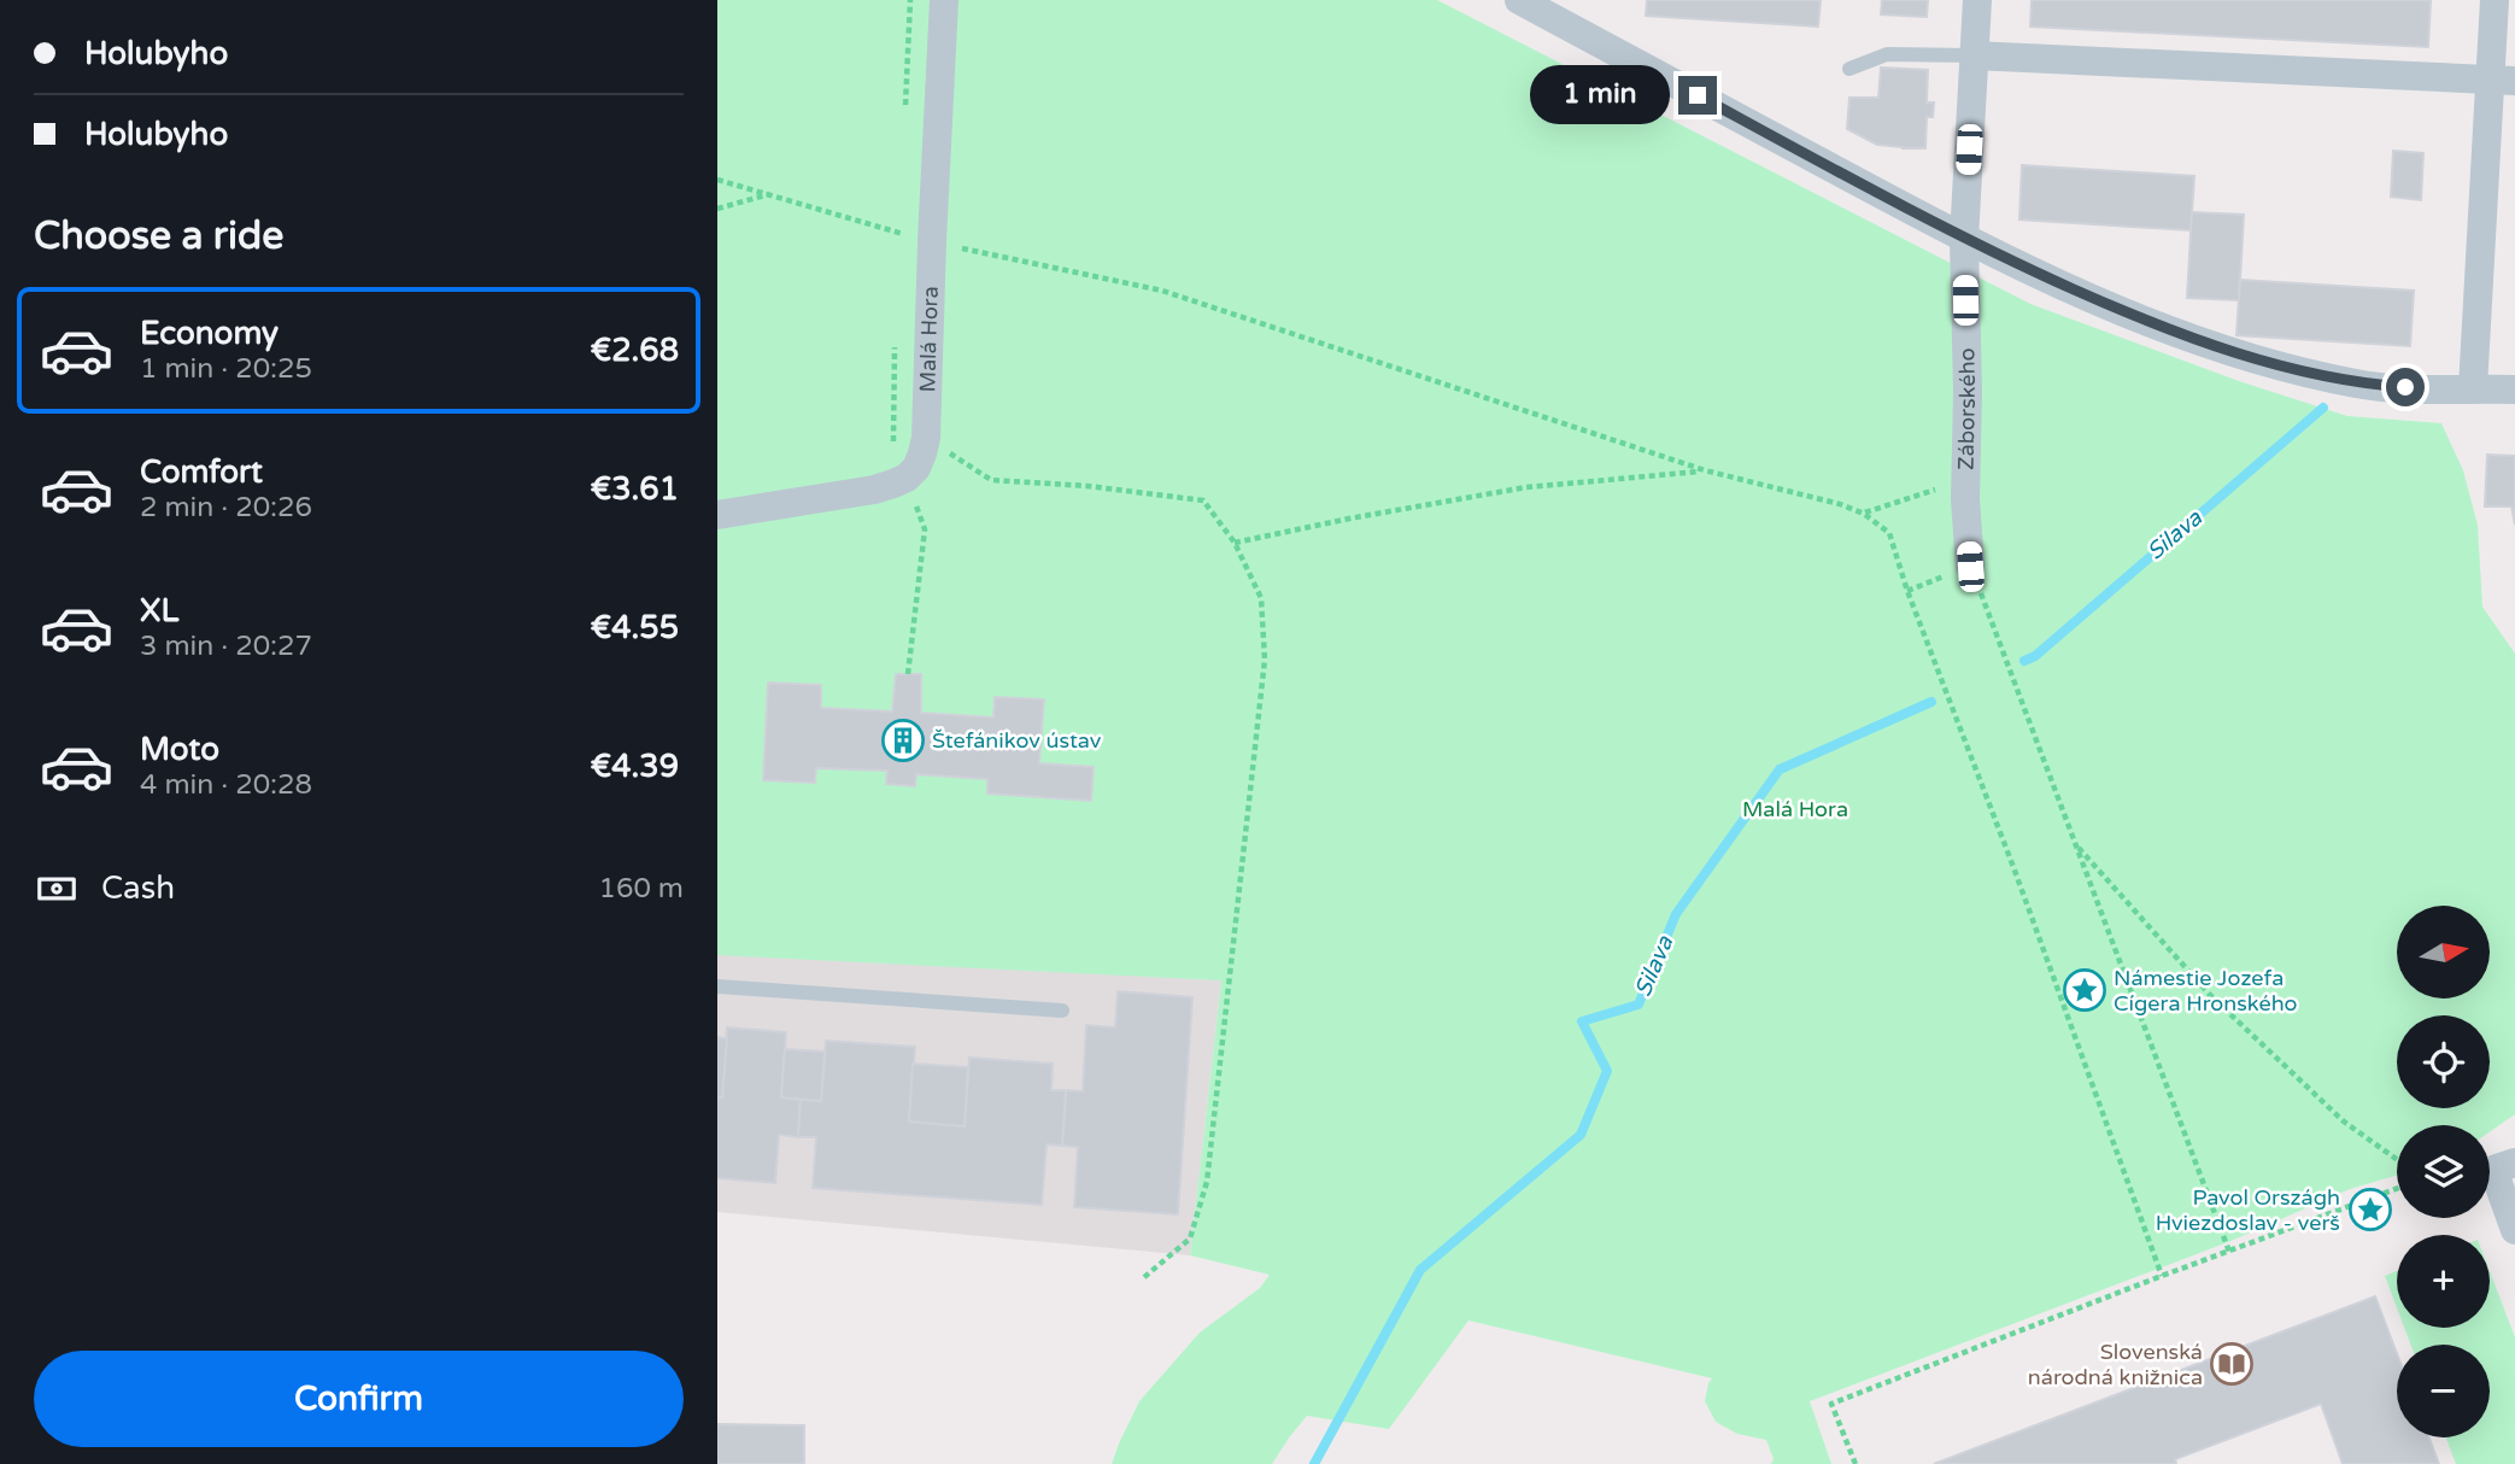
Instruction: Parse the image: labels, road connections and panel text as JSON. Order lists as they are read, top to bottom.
{
  "streets": {
    "street": ["Malá Hora", "Záborského"]
  },
  "water": ["Silava"],
  "parks": ["Malá Hora"],
  "places": {
    "building": ["Štefánikov ústav"],
    "place": ["Námestie Jozefa Cígera Hronského", "Pavol Országh Hviezdoslav - verš"],
    "library": ["Slovenská národná knižnica"]
  },
  "north": "right",
  "page": {
    "banner": ["Holubyho", "Holubyho"],
    "bubble": "1 min",
    "heading": "Choose a ride",
    "list": [
      {
        "name": "Economy",
        "note": "1 min · 20:25",
        "value": "€2.68"
      },
      {
        "name": "Comfort",
        "note": "2 min · 20:26",
        "value": "€3.61"
      },
      {
        "name": "XL",
        "note": "3 min · 20:27",
        "value": "€4.55"
      },
      {
        "name": "Moto",
        "note": "4 min · 20:28",
        "value": "€4.39"
      }
    ],
    "pay": ["Cash", "160 m"],
    "map_buttons": ["+", "−"],
    "buttons": "Confirm"
  }
}
